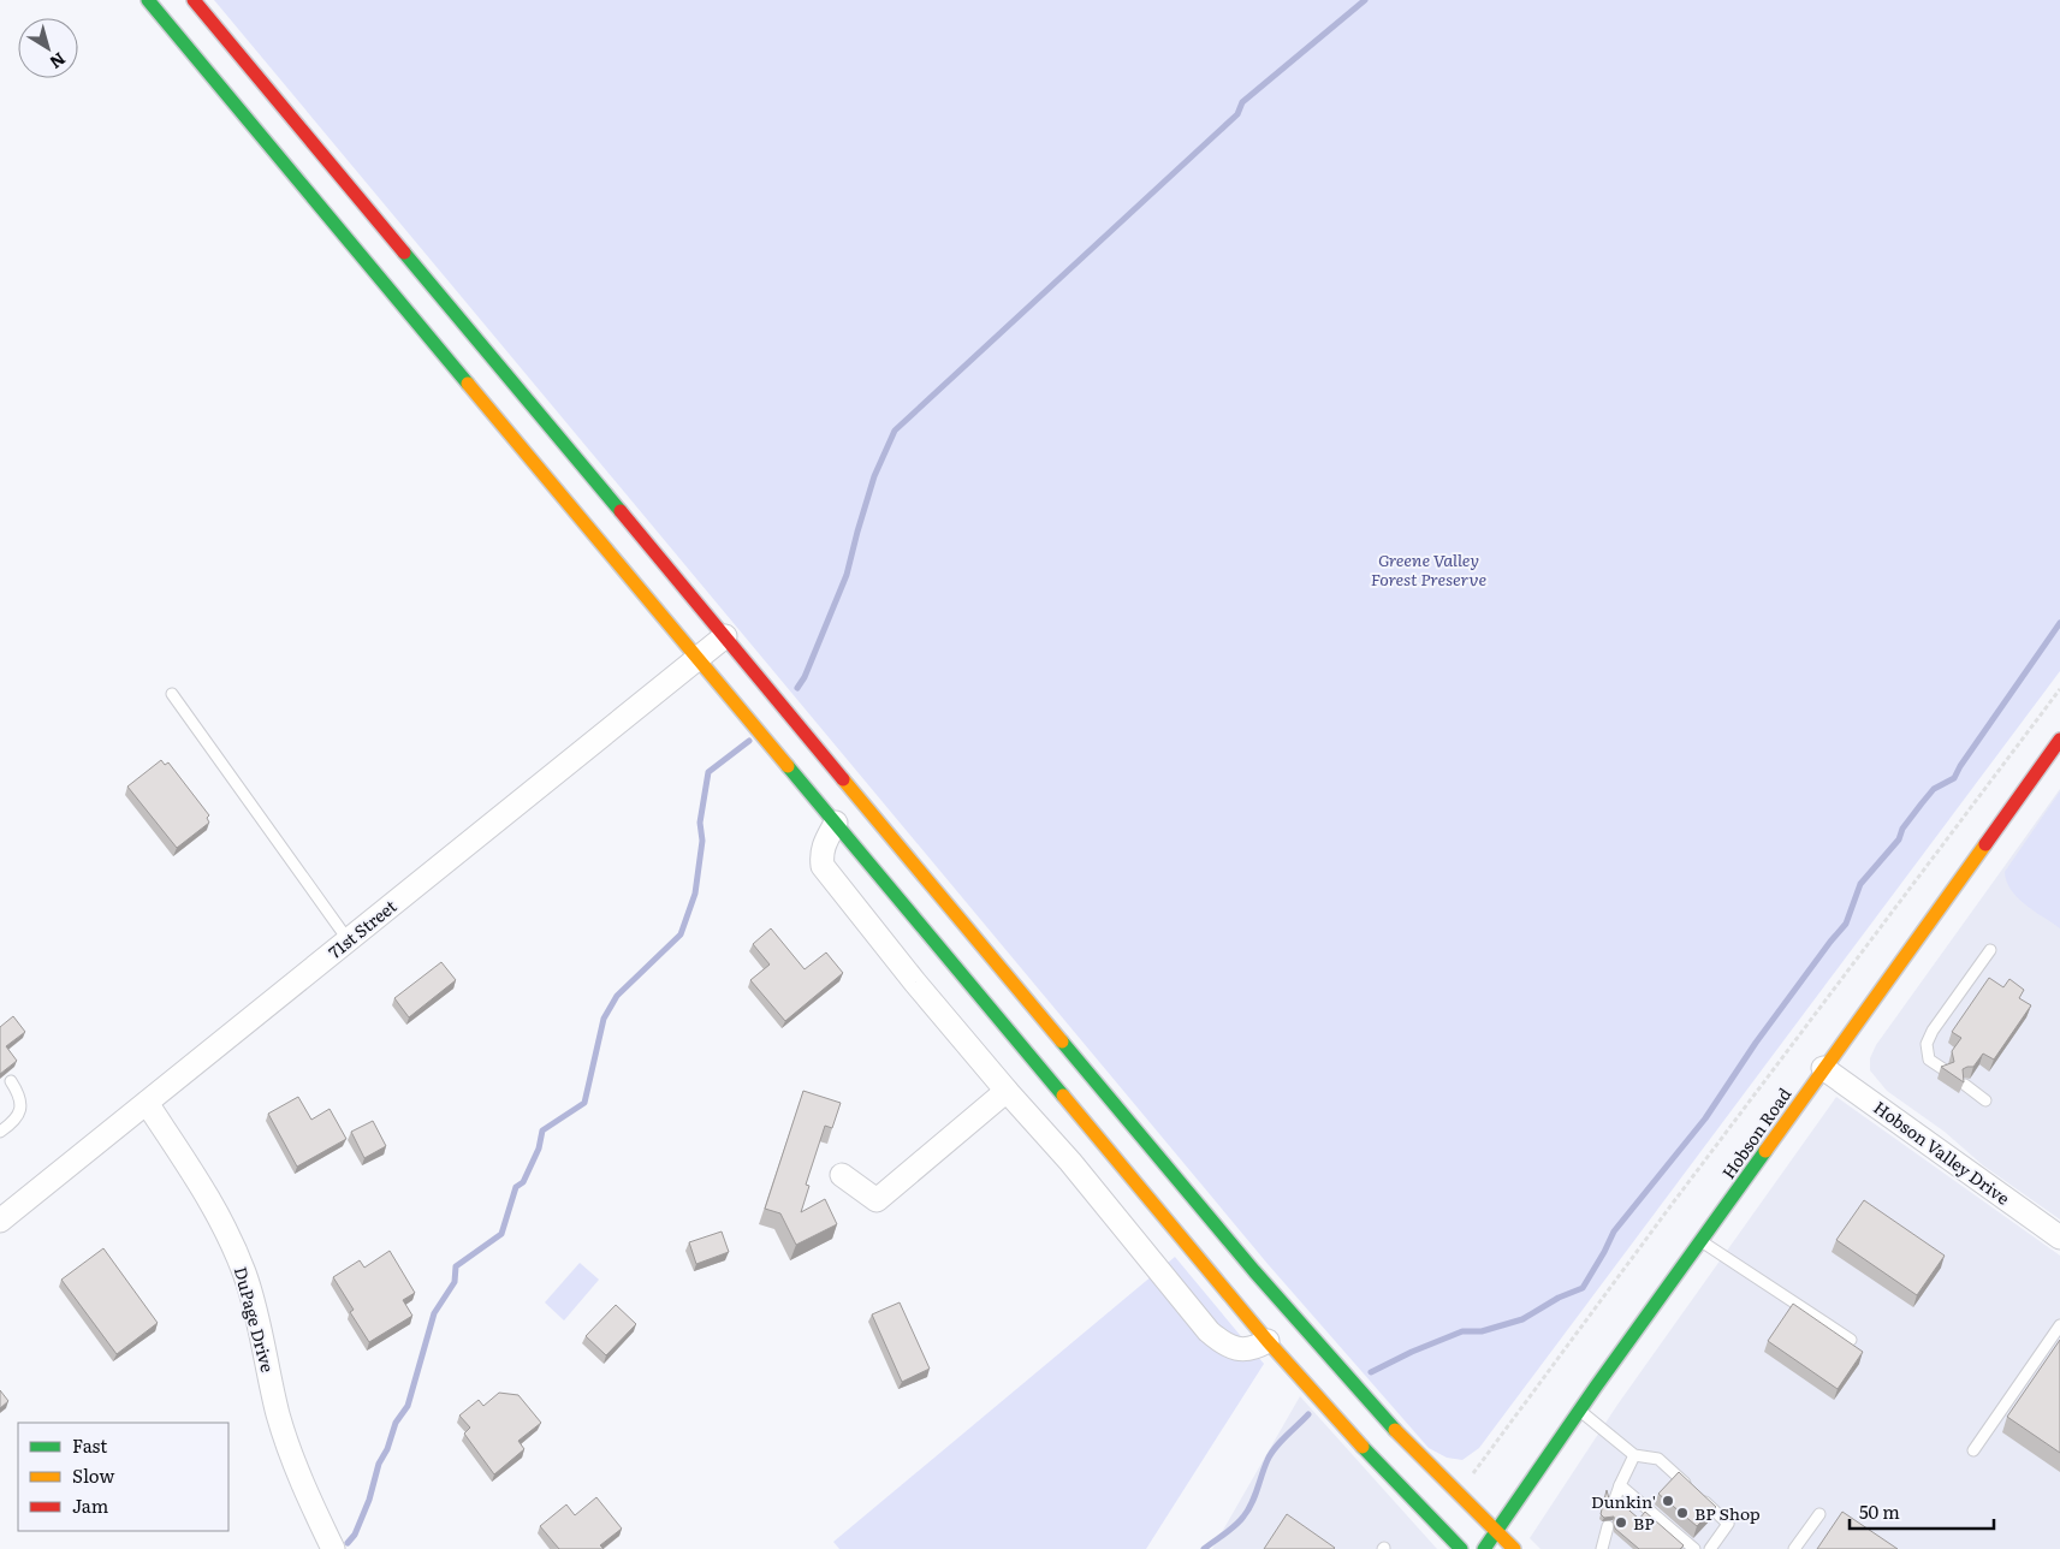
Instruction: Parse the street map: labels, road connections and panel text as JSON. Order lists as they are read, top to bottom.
{
  "streets": {
    "main road": ["Hobson Road"],
    "street": ["71st Street", "Hobson Valley Drive", "DuPage Drive"]
  },
  "crossings": [
    ["71st Street", "DuPage Drive"],
    ["Hobson Road", "Hobson Valley Drive"]
  ],
  "parks": ["Greene Valley Forest Preserve"],
  "places": ["Dunkin'", "BP Shop", "BP"],
  "legend": ["Fast", "Slow", "Jam"],
  "scale_bar": "50 m",
  "north": "bottom right"
}
